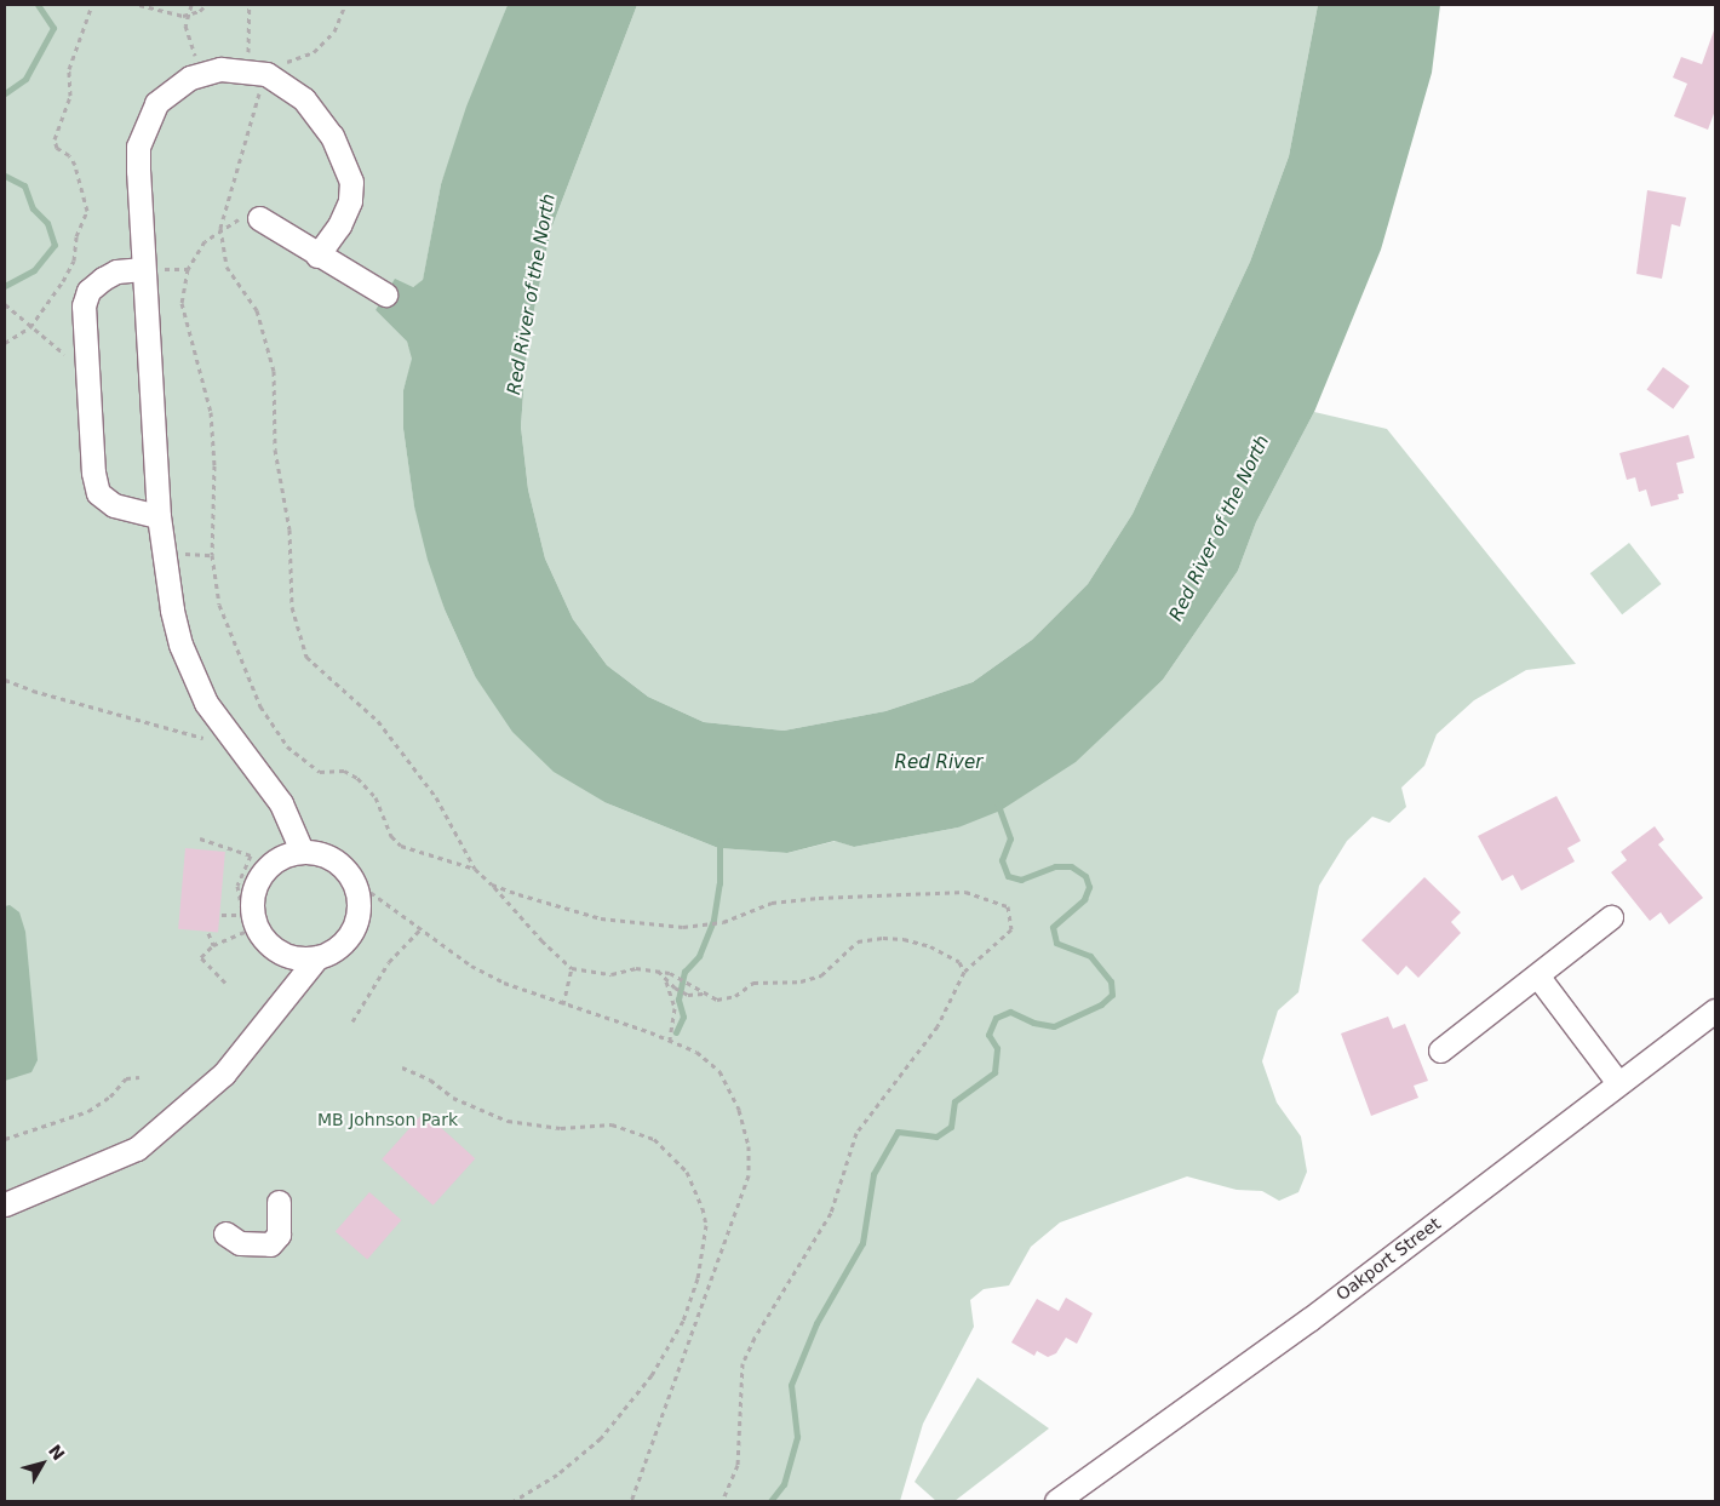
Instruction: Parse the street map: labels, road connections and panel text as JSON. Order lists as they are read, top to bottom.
{
  "streets": {
    "street": ["Oakport Street"]
  },
  "water": ["Red River of the North", "Red River"],
  "parks": ["MB Johnson Park"],
  "north": "top right"
}
